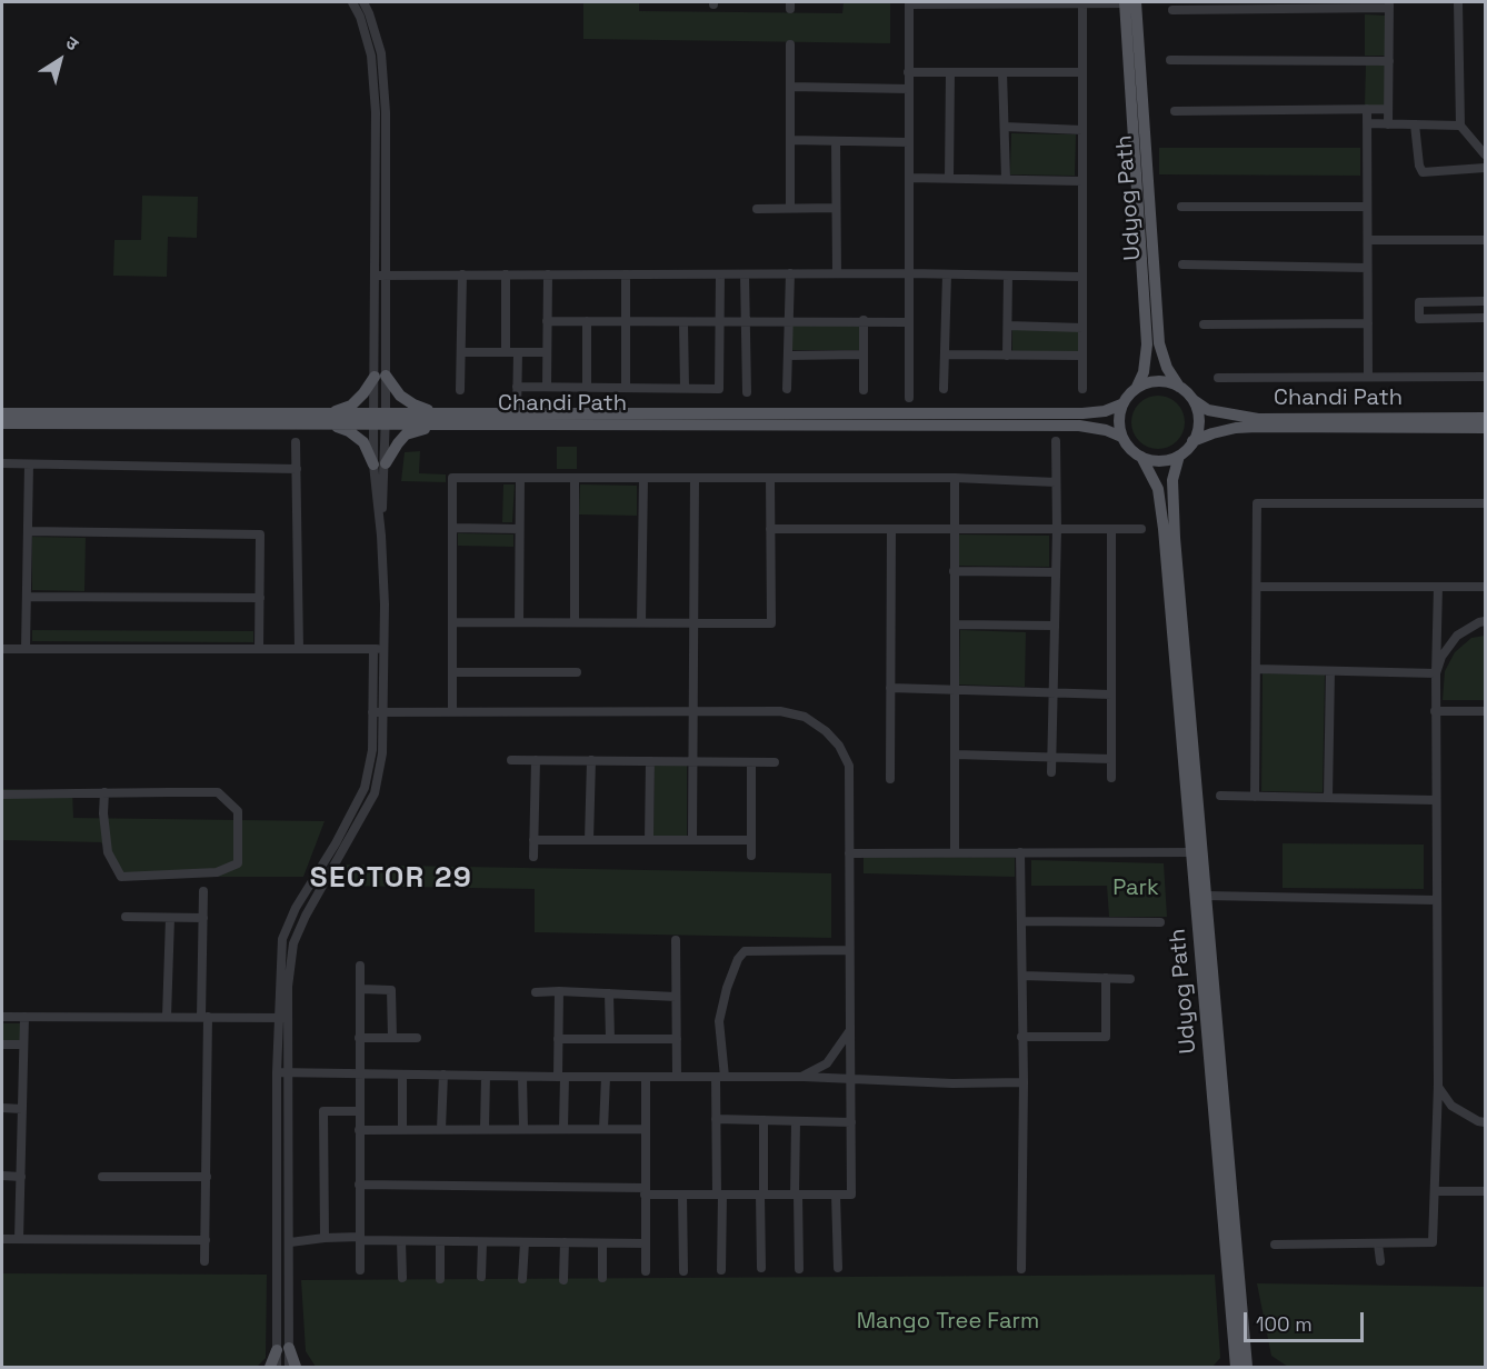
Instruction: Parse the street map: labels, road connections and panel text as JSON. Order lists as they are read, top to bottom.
{
  "streets": {
    "main road": ["Udyog Path", "Chandi Path"]
  },
  "crossings": [
    ["Udyog Path", "Chandi Path"]
  ],
  "districts": ["SECTOR 29"],
  "parks": ["Park", "Mango Tree Farm"],
  "scale_bar": "100 m",
  "north": "top right"
}
